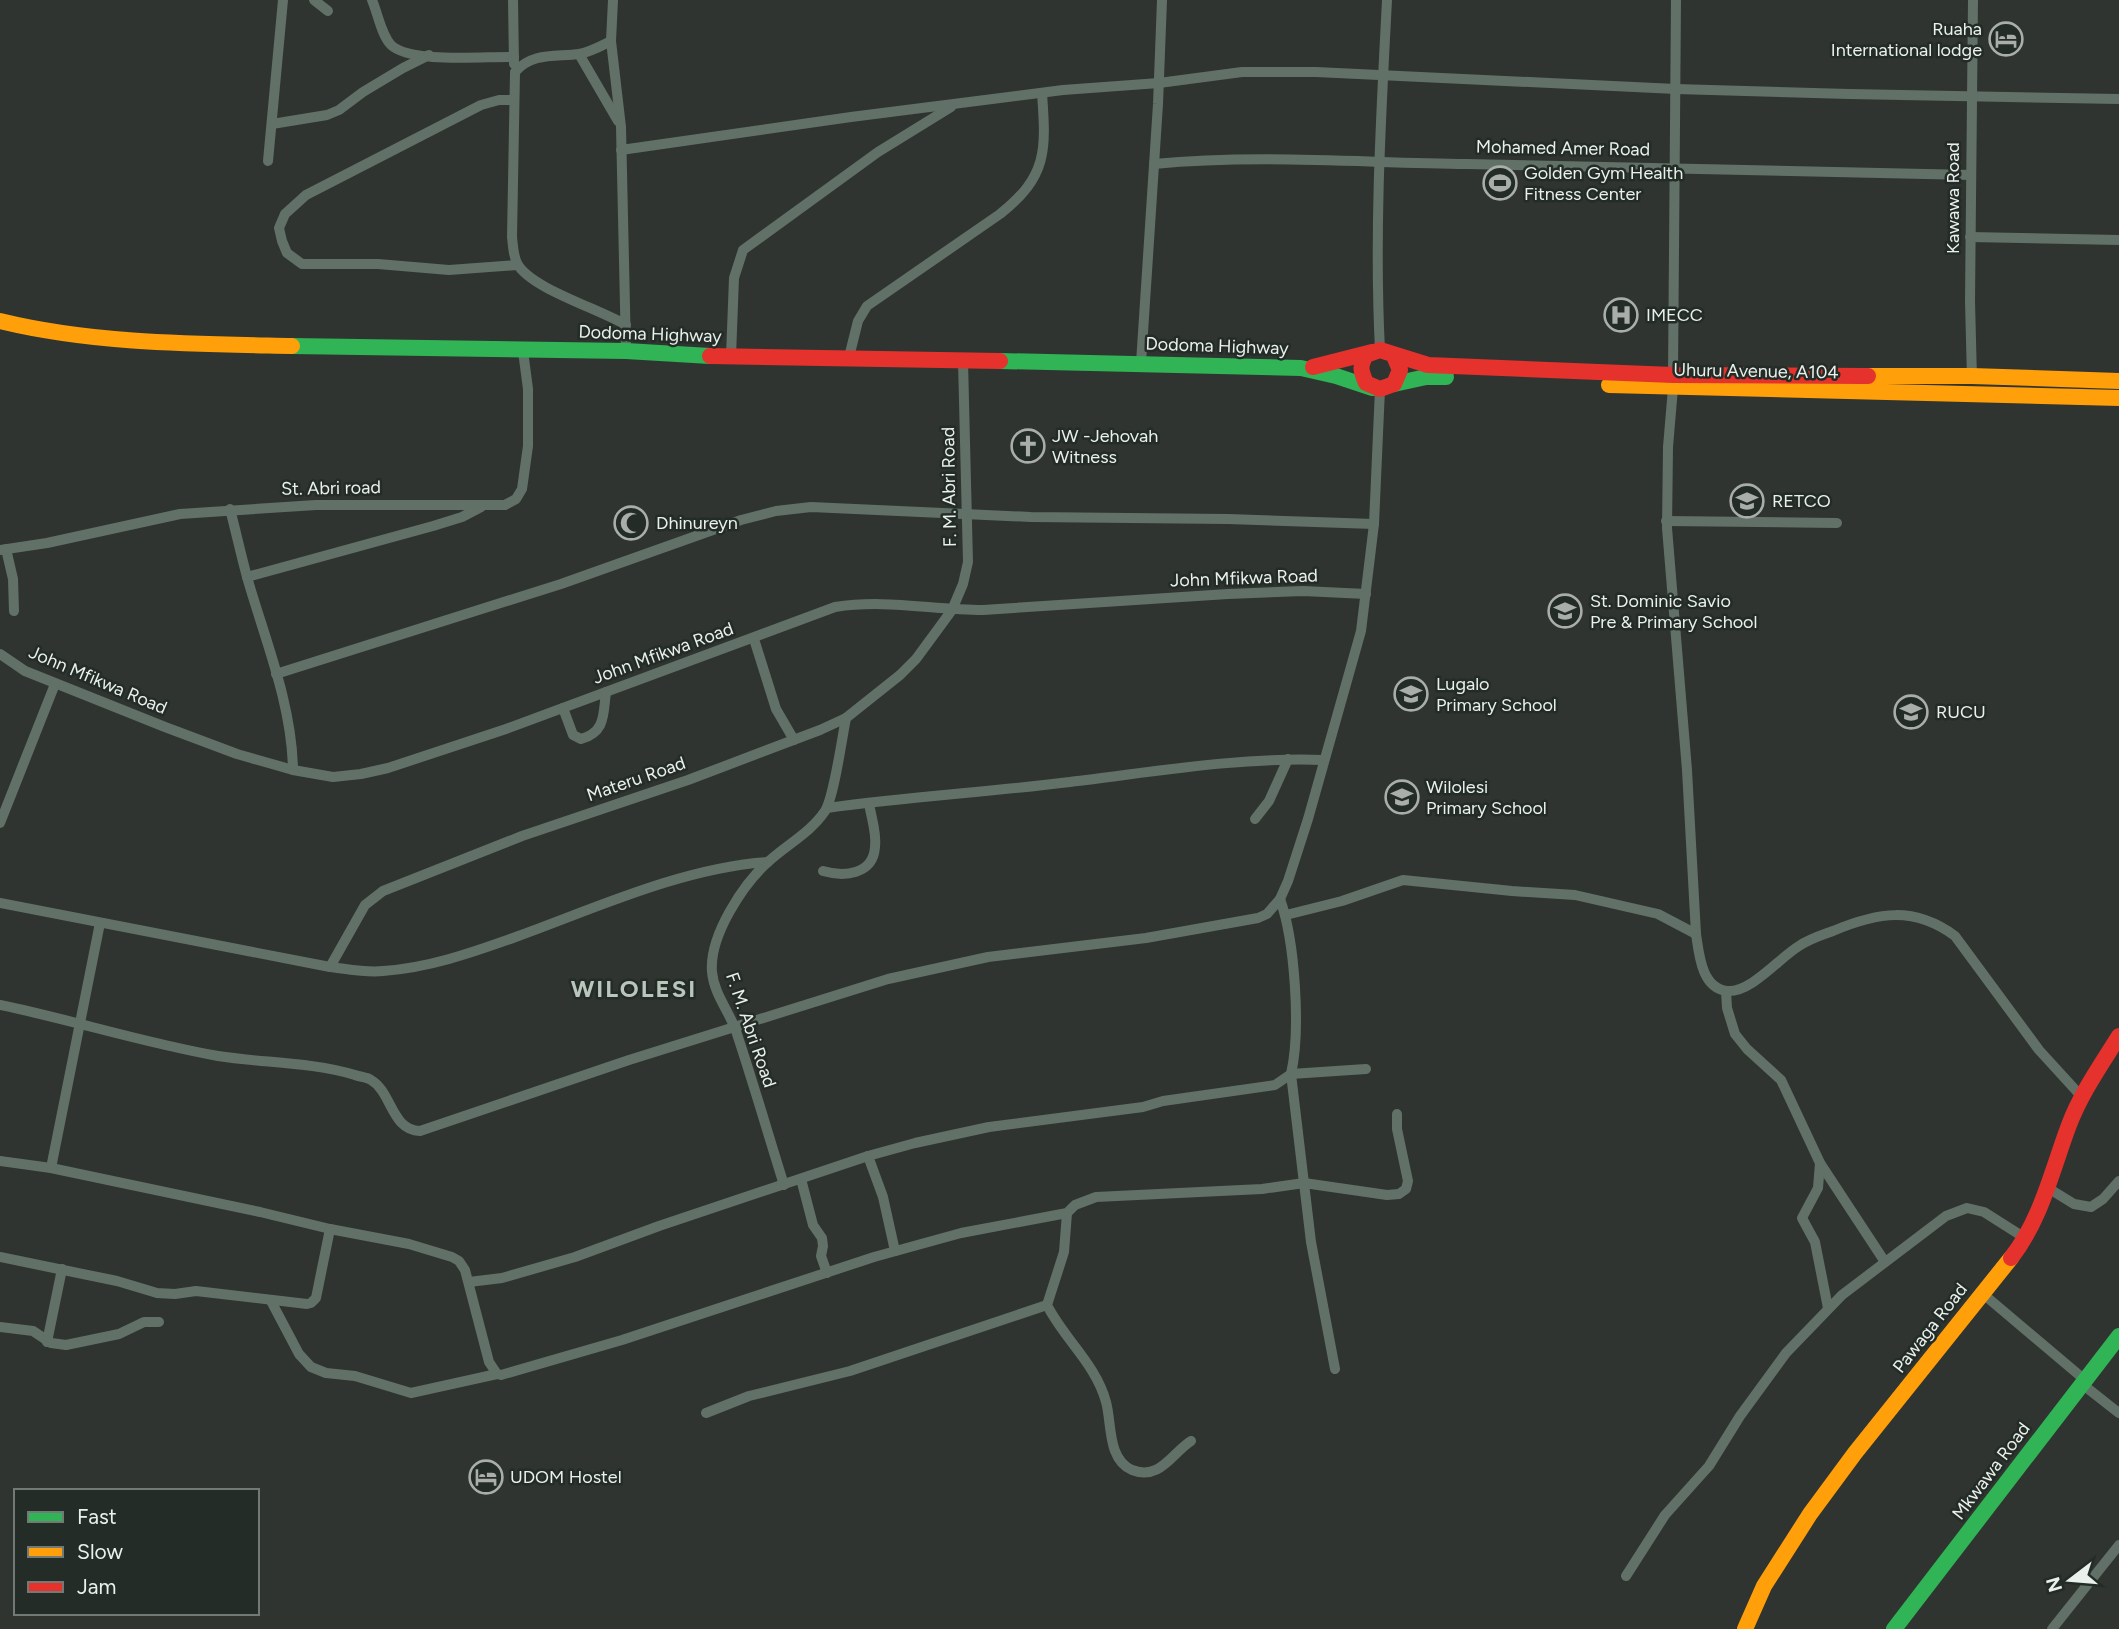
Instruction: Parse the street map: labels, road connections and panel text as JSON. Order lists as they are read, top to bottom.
{
  "streets": {
    "main road": [
      "Dodoma Highway",
      "Uhuru Avenue, A104",
      "Pawaga Road",
      "Mkwawa Road"
    ],
    "street": [
      "Mohamed Amer Road",
      "Kawawa Road",
      "F. M. Abri Road",
      "St. Abri road",
      "John Mfikwa Road",
      "Materu Road"
    ]
  },
  "crossings": [
    ["Mohamed Amer Road", "Kawawa Road"],
    ["Kawawa Road", "Uhuru Avenue, A104"],
    ["Dodoma Highway", "F. M. Abri Road"],
    ["Dodoma Highway", "St. Abri road"],
    ["F. M. Abri Road", "John Mfikwa Road"],
    ["F. M. Abri Road", "Materu Road"],
    ["John Mfikwa Road", "Materu Road"]
  ],
  "districts": ["WILOLESI"],
  "places": {
    "hotel": ["Ruaha International lodge", "UDOM Hostel"],
    "sports": ["Golden Gym Health Fitness Center"],
    "hospital": ["IMECC"],
    "church": ["JW -Jehovah Witness"],
    "school or university": [
      "RETCO",
      "St. Dominic Savio Pre & Primary School",
      "Lugalo Primary School",
      "RUCU",
      "Wilolesi Primary School"
    ],
    "mosque": ["Dhinureyn"]
  },
  "legend": ["Fast", "Slow", "Jam"],
  "north": "left"
}
